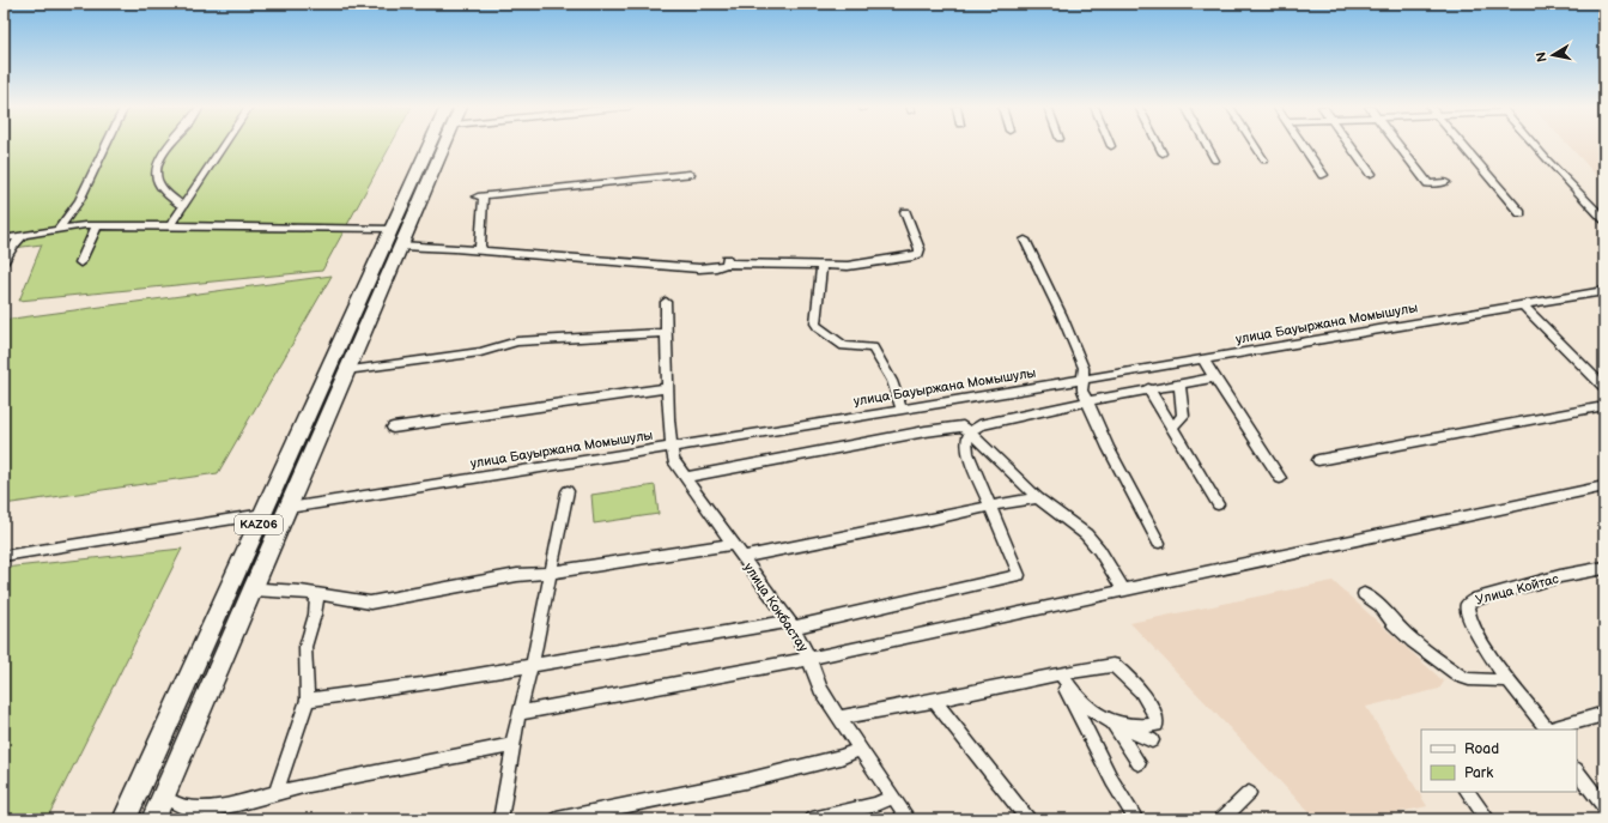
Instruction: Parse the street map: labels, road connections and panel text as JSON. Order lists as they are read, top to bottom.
{
  "streets": {
    "highway": ["KАZ06"],
    "street": ["улица Бауыржана Момышулы", "Улица Койтас", "улица Кокбастау"]
  },
  "crossings": [
    ["улица Бауыржана Момышулы", "KАZ06"],
    ["улица Бауыржана Момышулы", "улица Кокбастау"]
  ],
  "legend": ["Road", "Park"],
  "north": "left"
}
